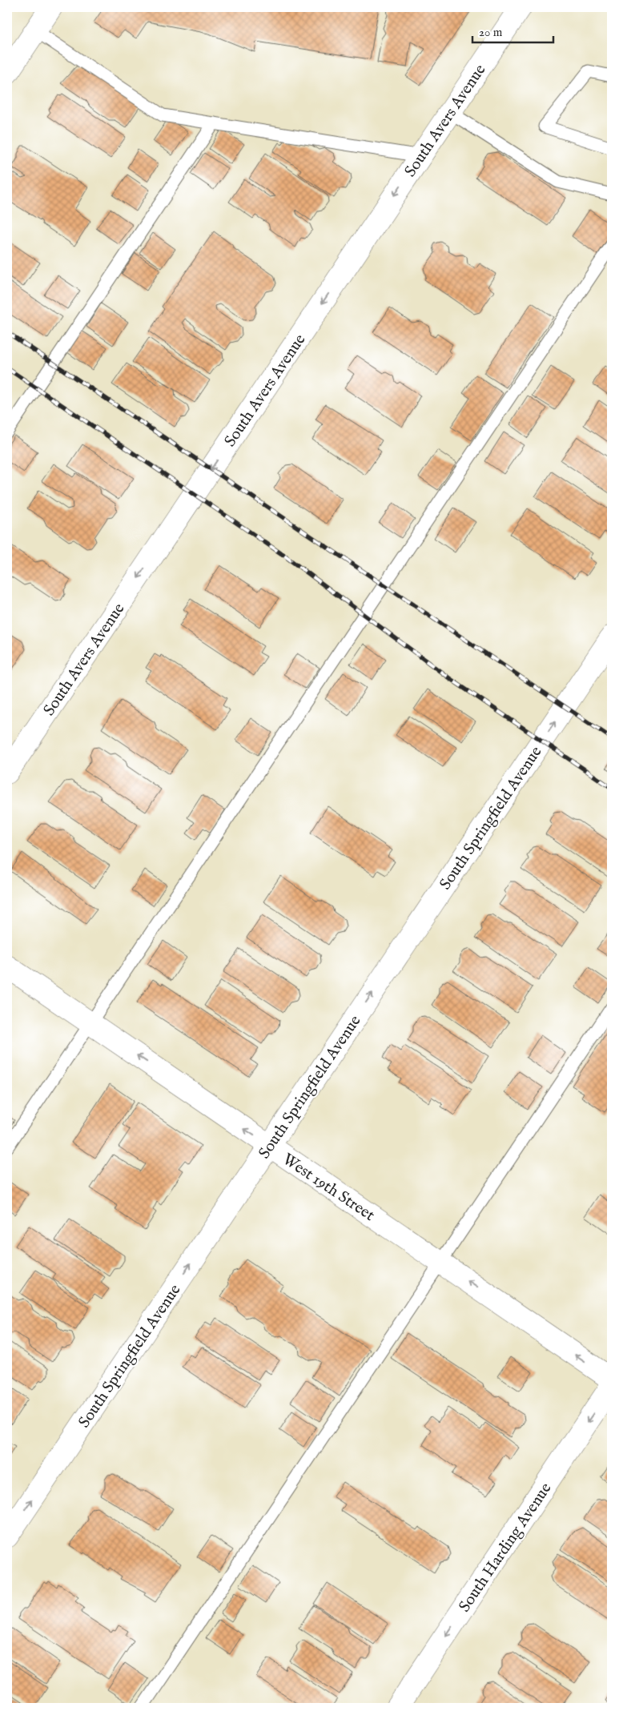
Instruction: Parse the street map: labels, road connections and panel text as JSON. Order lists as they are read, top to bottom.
{
  "streets": {
    "street": [
      "South Avers Avenue",
      "South Springfield Avenue",
      "West 19th Street",
      "South Harding Avenue"
    ]
  },
  "crossings": [
    ["South Springfield Avenue", "West 19th Street"]
  ],
  "one_way": [
    "South Avers Avenue",
    "South Springfield Avenue",
    "West 19th Street",
    "South Harding Avenue"
  ],
  "scale_bar": "20 m"
}
